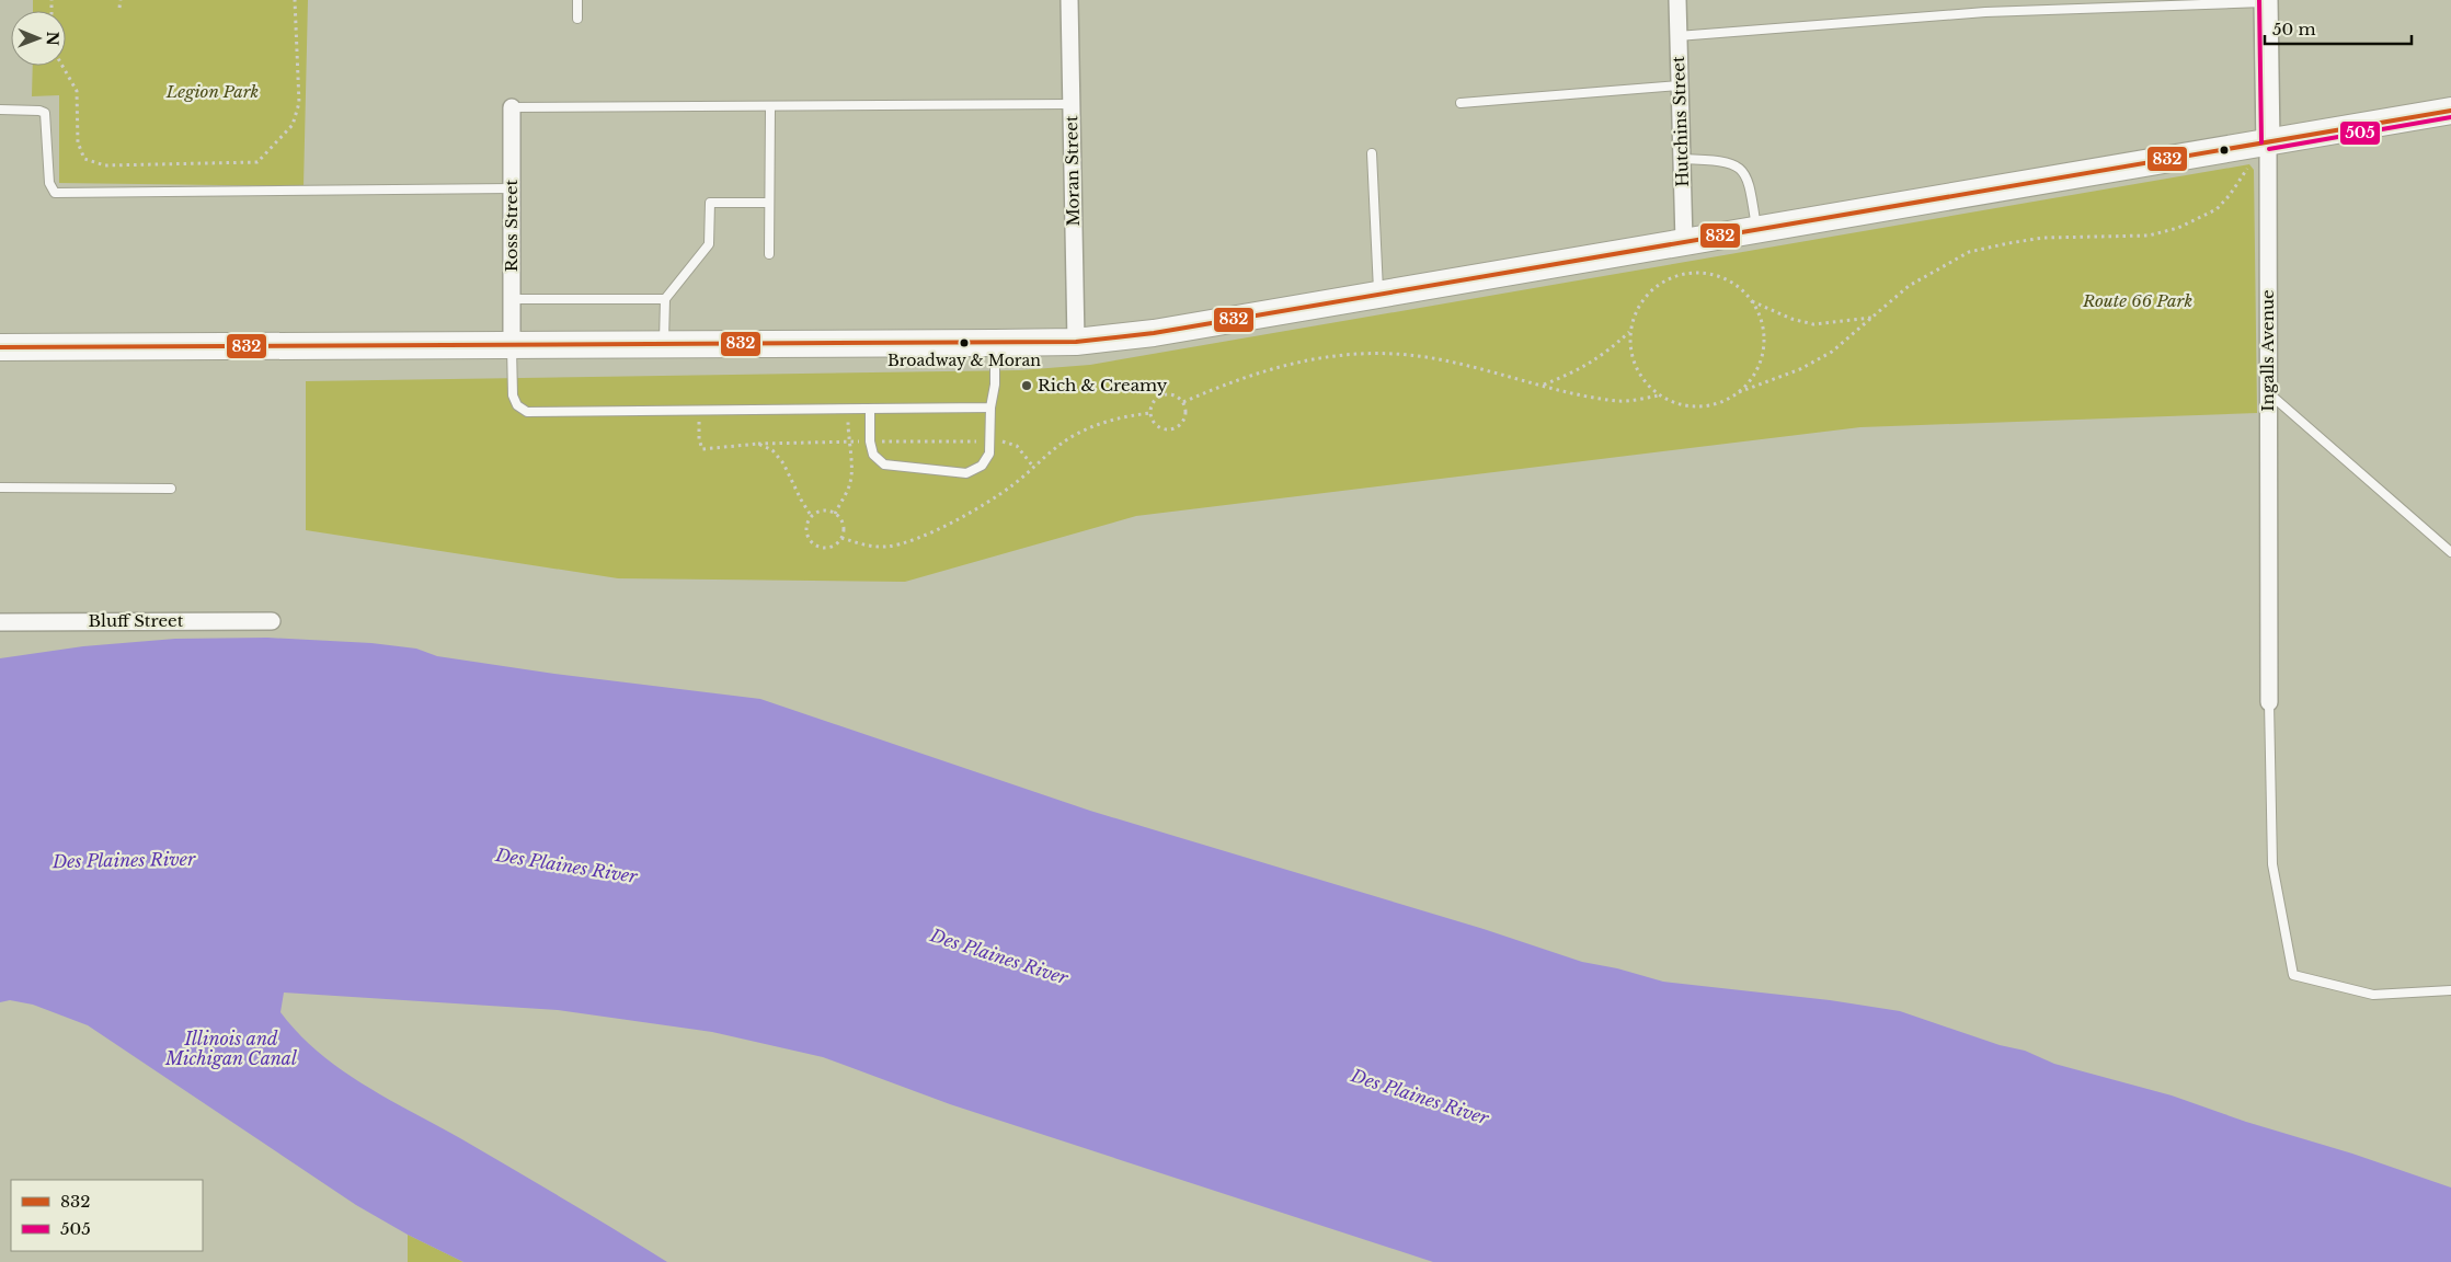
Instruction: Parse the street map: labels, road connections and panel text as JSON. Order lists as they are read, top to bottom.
{
  "streets": {
    "street": [
      "Hutchins Street",
      "Moran Street",
      "Ross Street",
      "Ingalls Avenue",
      "Bluff Street"
    ]
  },
  "water": ["Des Plaines River", "Illinois and Michigan Canal"],
  "parks": ["Legion Park", "Route 66 Park"],
  "places": ["Broadway & Moran", "Rich & Creamy"],
  "lines": ["transit line 505", "transit line 832"],
  "legend": ["832", "505"],
  "scale_bar": "50 m",
  "north": "right"
}
